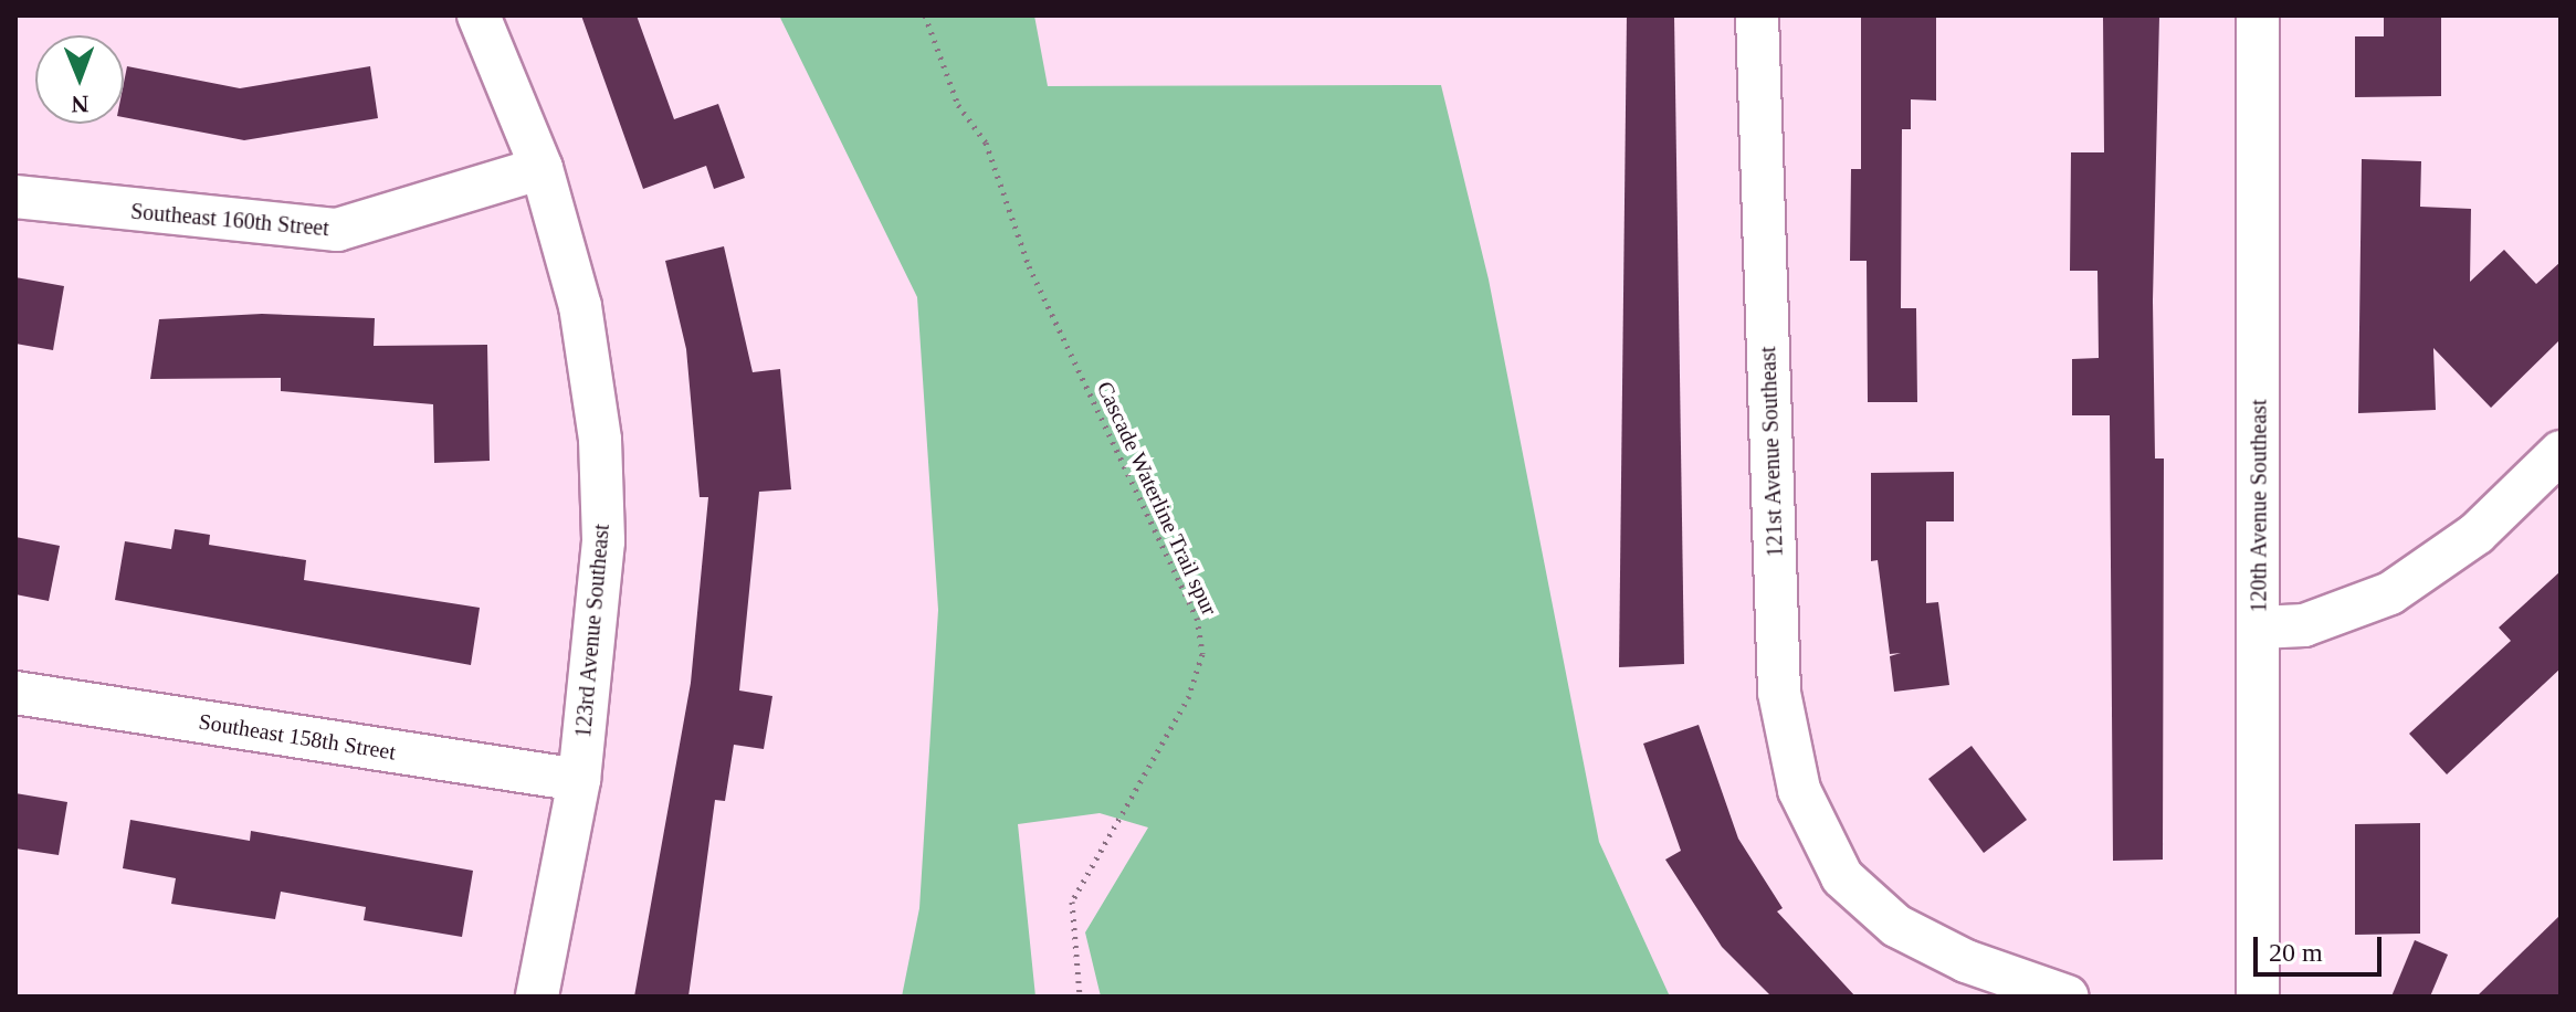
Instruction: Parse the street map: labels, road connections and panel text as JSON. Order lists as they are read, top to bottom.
{
  "streets": {
    "street": [
      "Southeast 160th Street",
      "121st Avenue Southeast",
      "120th Avenue Southeast",
      "123rd Avenue Southeast",
      "Southeast 158th Street"
    ],
    "path": ["Cascade Waterline Trail spur"]
  },
  "crossings": [
    ["Southeast 160th Street", "123rd Avenue Southeast"],
    ["123rd Avenue Southeast", "Southeast 158th Street"]
  ],
  "scale_bar": "20 m",
  "north": "bottom"
}
